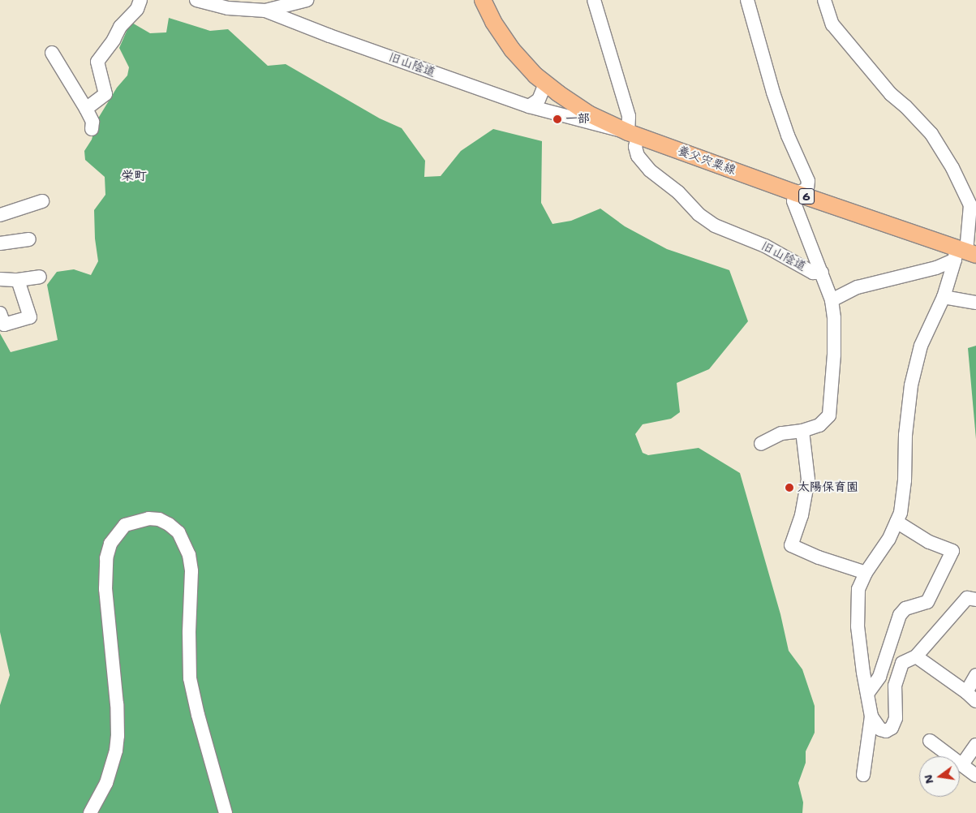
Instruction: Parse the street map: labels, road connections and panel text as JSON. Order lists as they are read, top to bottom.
{
  "streets": {
    "main road": ["養父宍粟線", "6"],
    "street": ["旧山陰道"]
  },
  "crossings": [
    ["旧山陰道", "養父宍粟線"]
  ],
  "districts": ["栄町"],
  "places": ["一部", "太陽保育園"],
  "north": "left"
}
